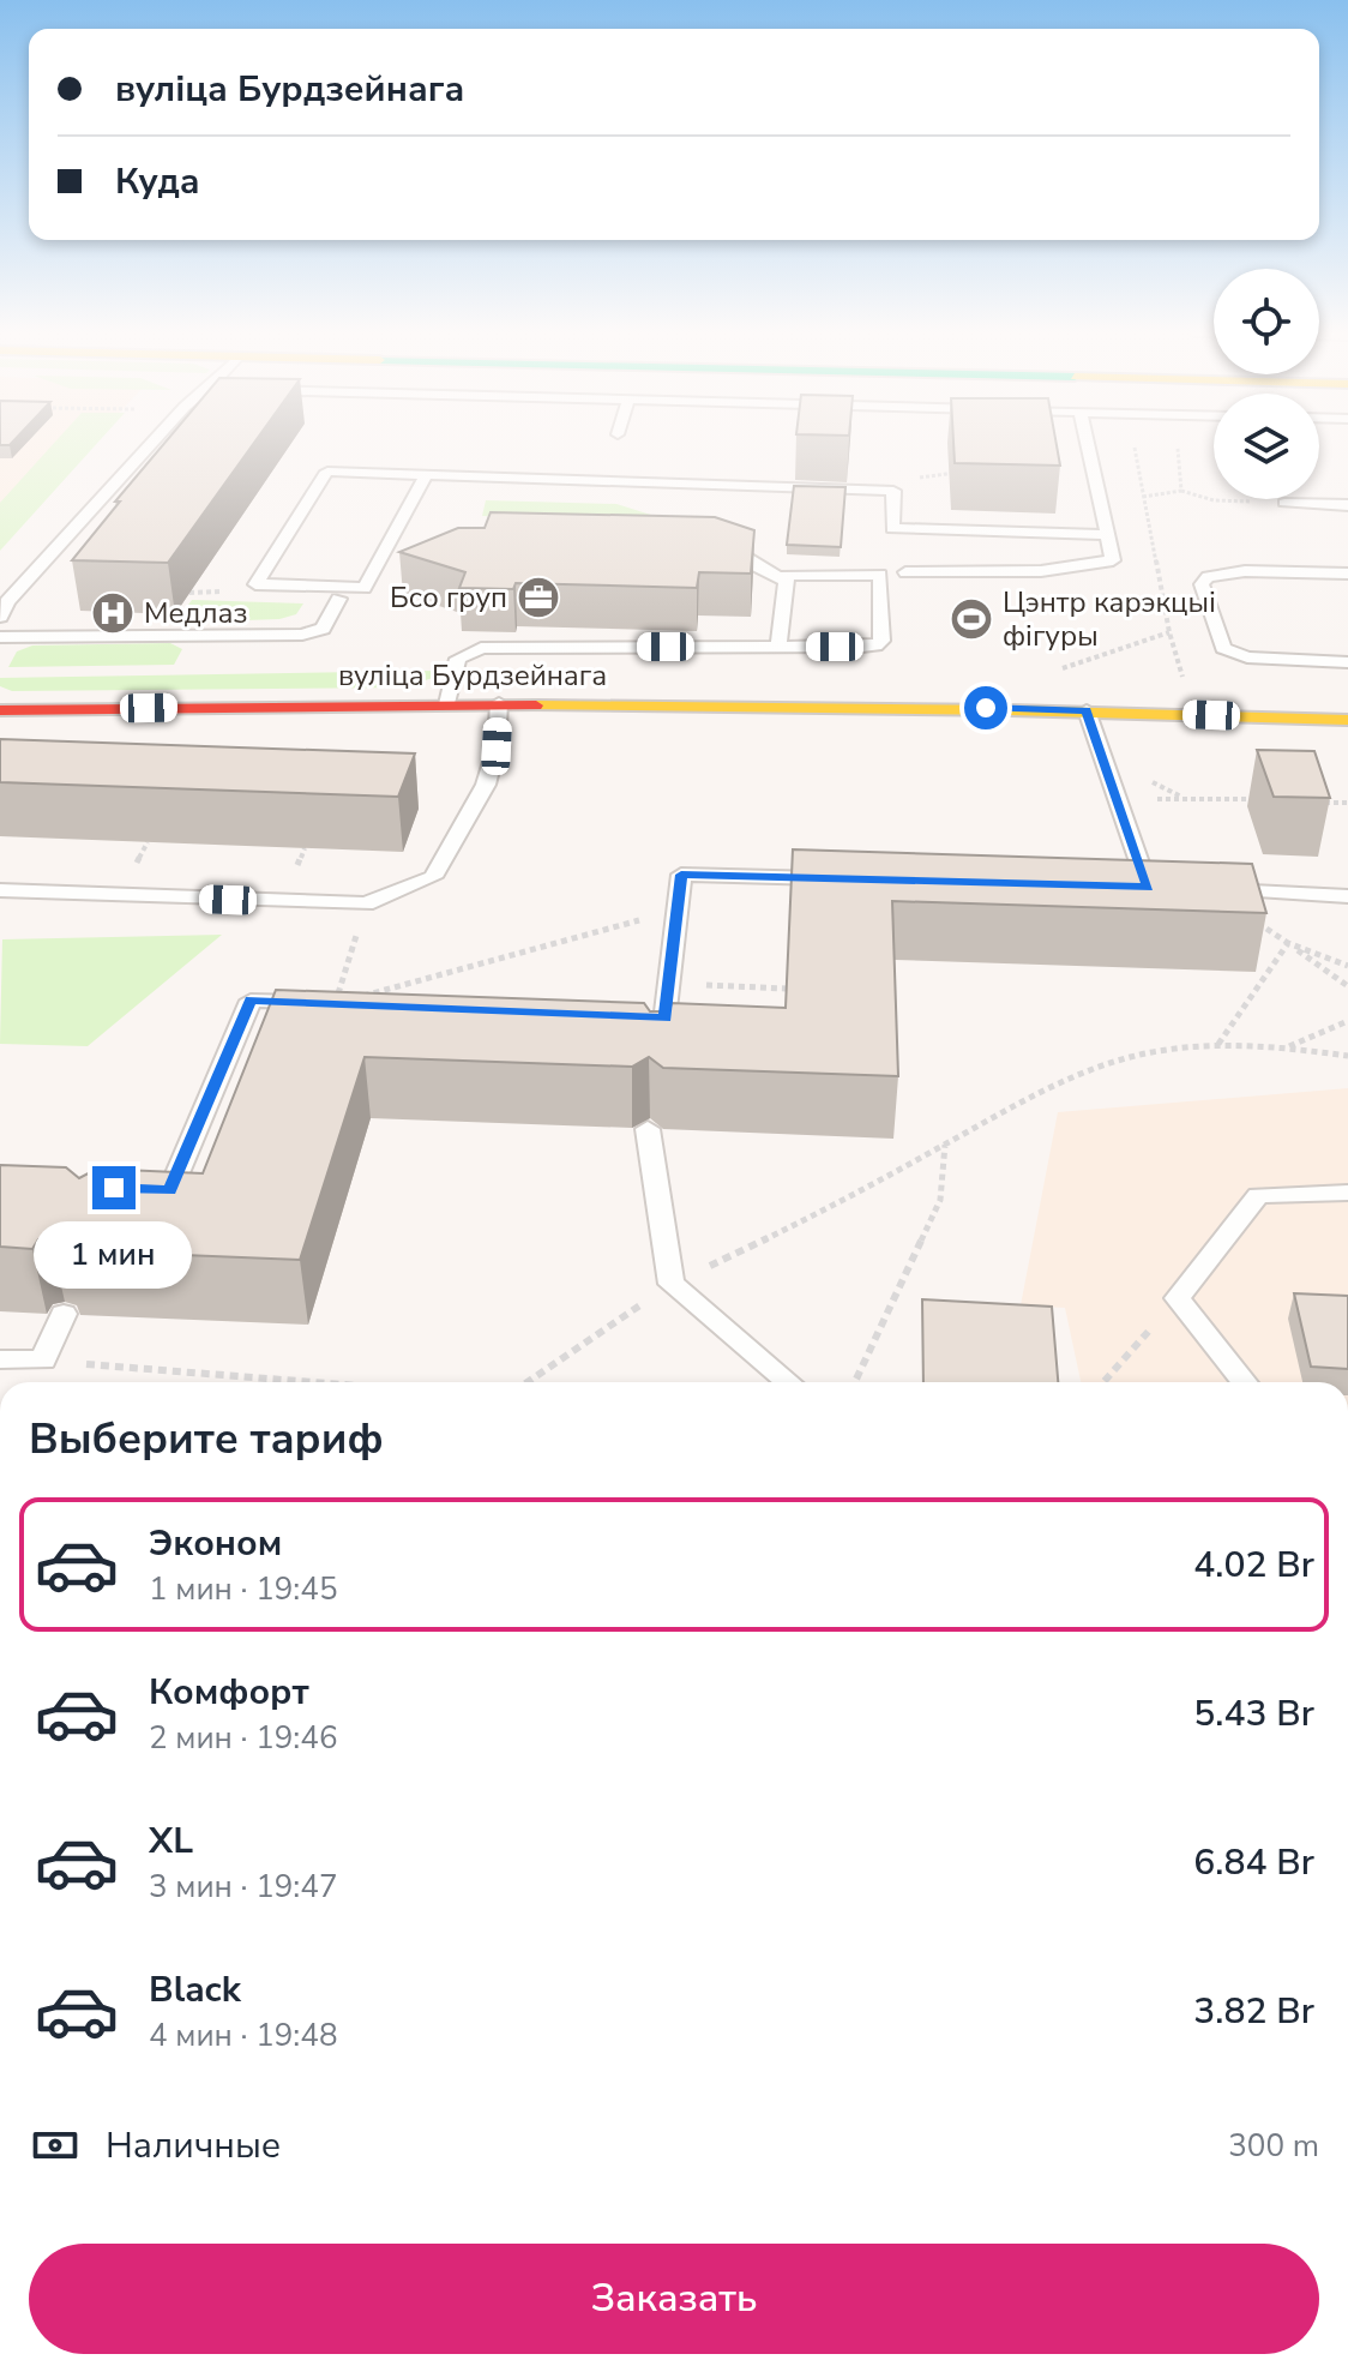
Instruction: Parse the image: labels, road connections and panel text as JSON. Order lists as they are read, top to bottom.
{
  "streets": {
    "main road": ["вуліца Бурдзейнага"]
  },
  "places": {
    "office": ["Бсо груп"],
    "hospital": ["Медлаз"],
    "sports": ["Цэнтр карэкцыі фігуры"]
  },
  "page": {
    "banner": ["вуліца Бурдзейнага", "Куда"],
    "bubble": "1 мин",
    "heading": "Выберите тариф",
    "list": [
      {
        "name": "Эконом",
        "note": "1 мин · 19:45",
        "value": "4.02 Br"
      },
      {
        "name": "Комфорт",
        "note": "2 мин · 19:46",
        "value": "5.43 Br"
      },
      {
        "name": "XL",
        "note": "3 мин · 19:47",
        "value": "6.84 Br"
      },
      {
        "name": "Black",
        "note": "4 мин · 19:48",
        "value": "3.82 Br"
      }
    ],
    "pay": ["Наличные", "300 m"],
    "buttons": "Заказать"
  }
}
